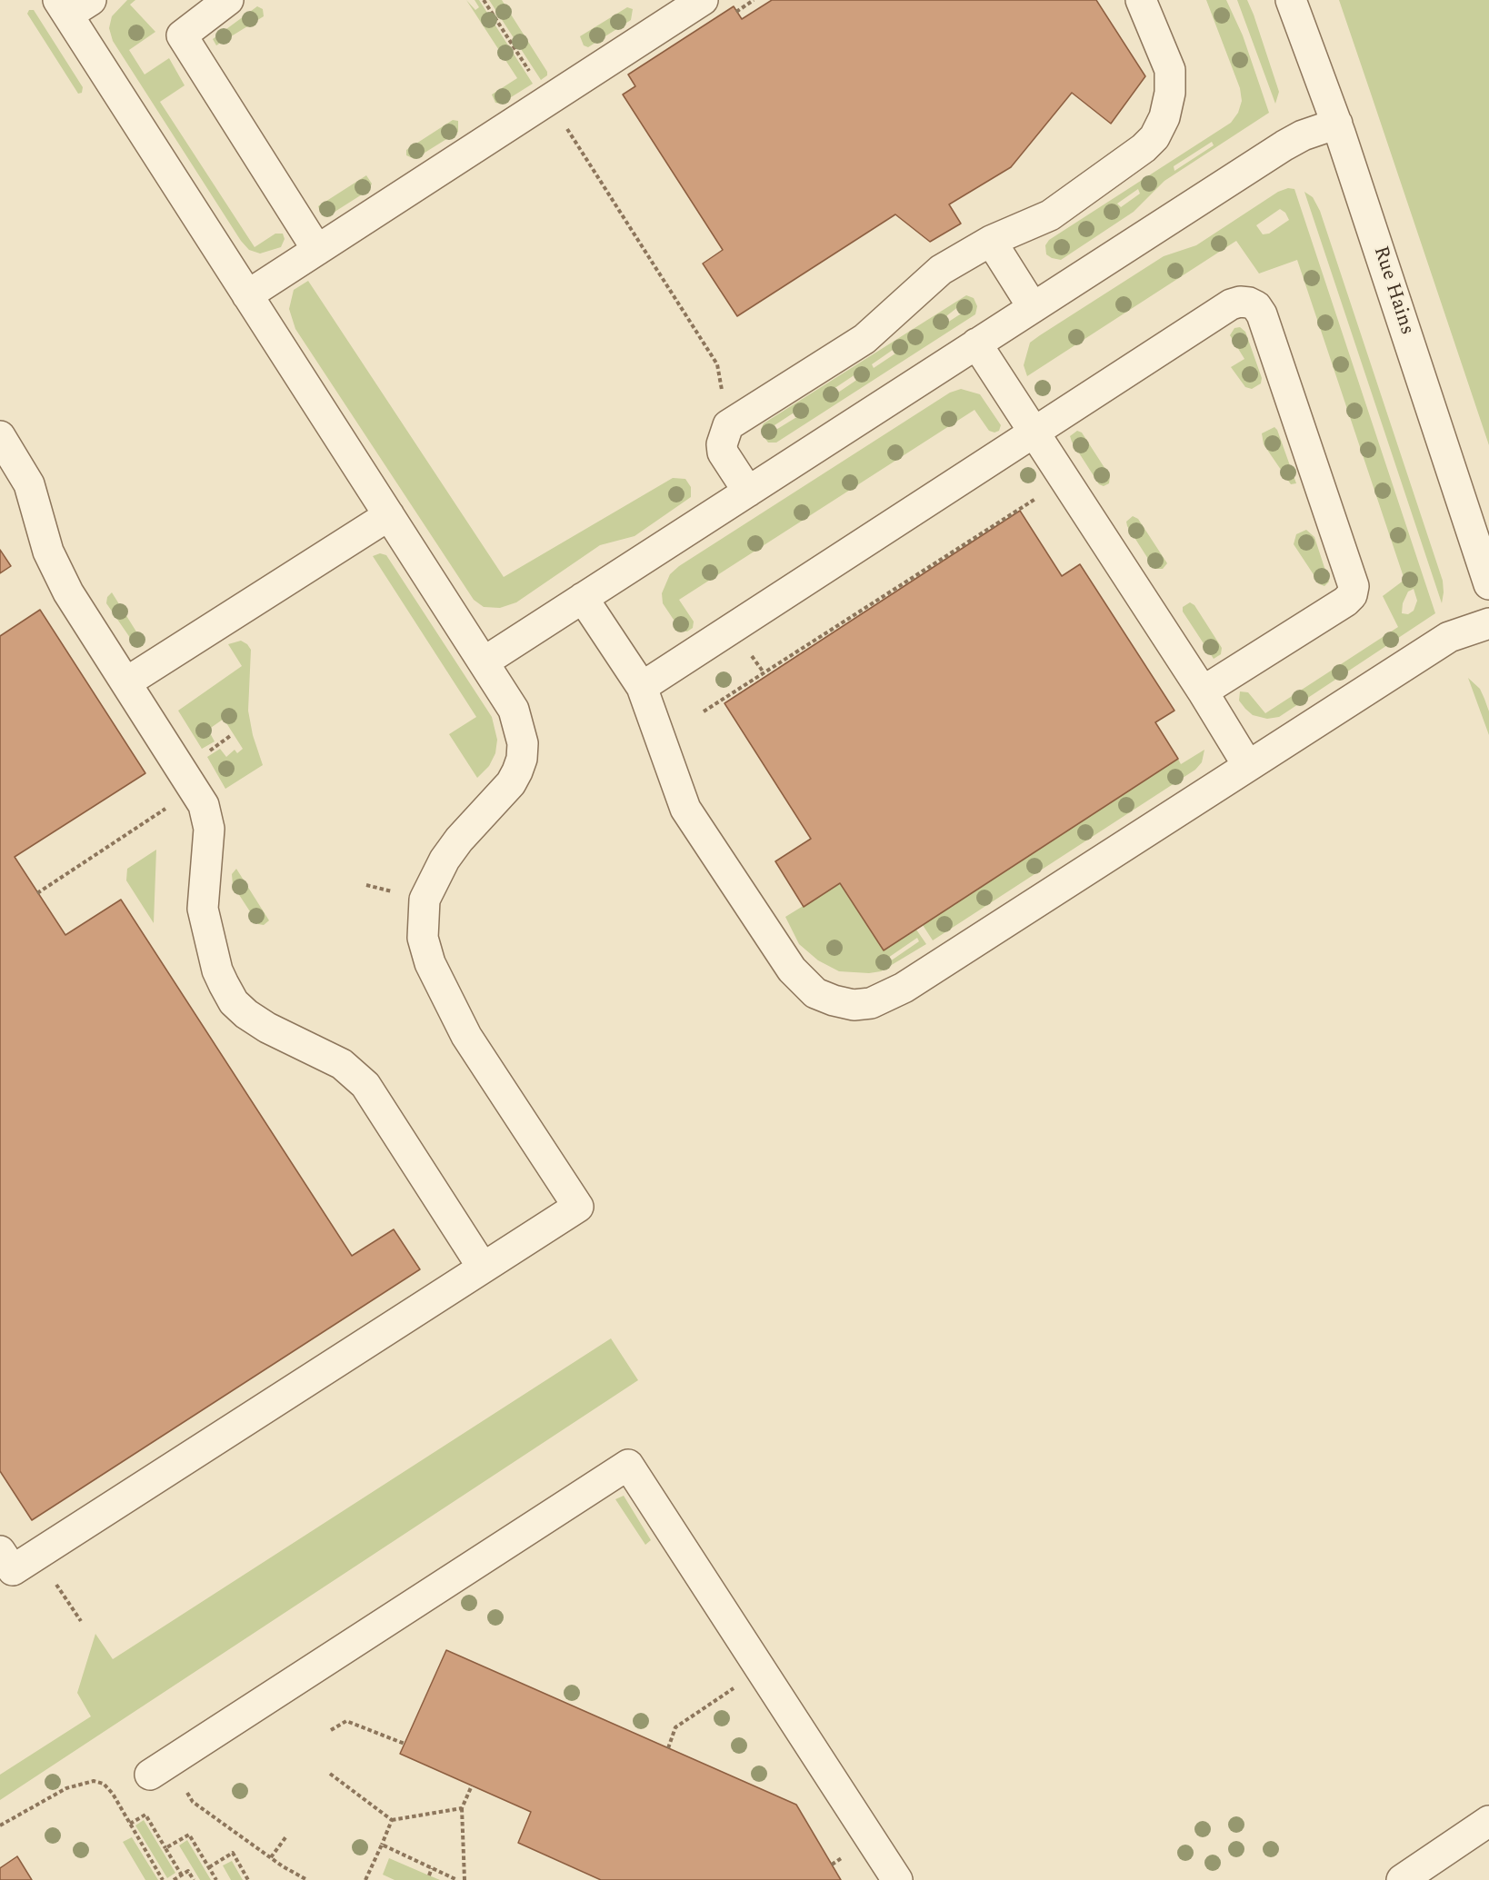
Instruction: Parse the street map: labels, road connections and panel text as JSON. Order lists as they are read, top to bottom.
{
  "streets": {
    "street": ["Rue Hains"]
  }
}
